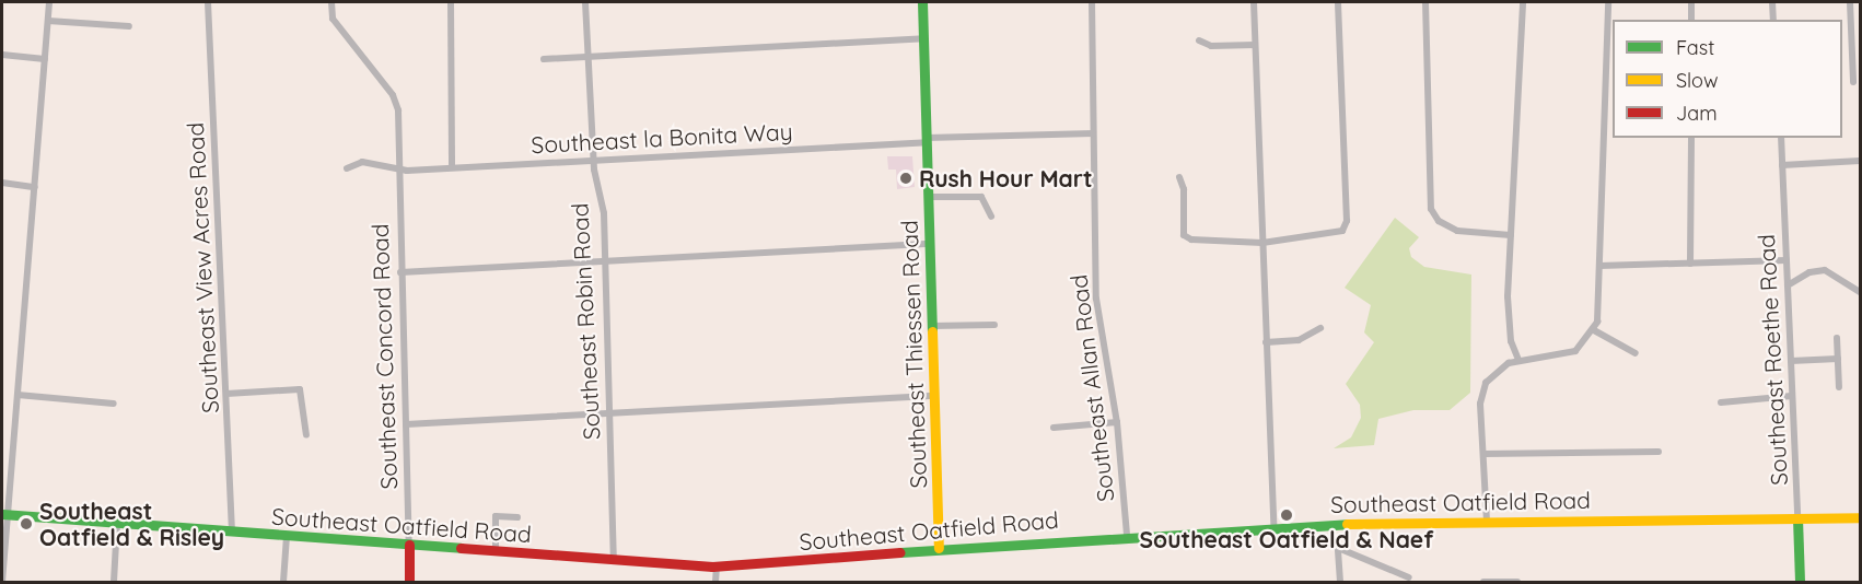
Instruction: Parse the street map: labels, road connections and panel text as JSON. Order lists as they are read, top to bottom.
{
  "streets": {
    "main road": [
      "Southeast Thiessen Road",
      "Southeast Concord Road",
      "Southeast Roethe Road",
      "Southeast Oatfield Road"
    ],
    "street": [
      "Southeast la Bonita Way",
      "Southeast View Acres Road",
      "Southeast Robin Road",
      "Southeast Allan Road"
    ]
  },
  "crossings": [
    ["Southeast la Bonita Way", "Southeast Robin Road"],
    ["Southeast la Bonita Way", "Southeast Thiessen Road"],
    ["Southeast la Bonita Way", "Southeast Concord Road"],
    ["Southeast la Bonita Way", "Southeast Allan Road"],
    ["Southeast View Acres Road", "Southeast Oatfield Road"],
    ["Southeast Robin Road", "Southeast Oatfield Road"],
    ["Southeast Thiessen Road", "Southeast Oatfield Road"],
    ["Southeast Concord Road", "Southeast Oatfield Road"],
    ["Southeast Roethe Road", "Southeast Oatfield Road"],
    ["Southeast Allan Road", "Southeast Oatfield Road"]
  ],
  "places": ["Rush Hour Mart", "Southeast Oatfield & Naef", "Southeast Oatfield & Risley"],
  "legend": ["Fast", "Slow", "Jam"]
}
